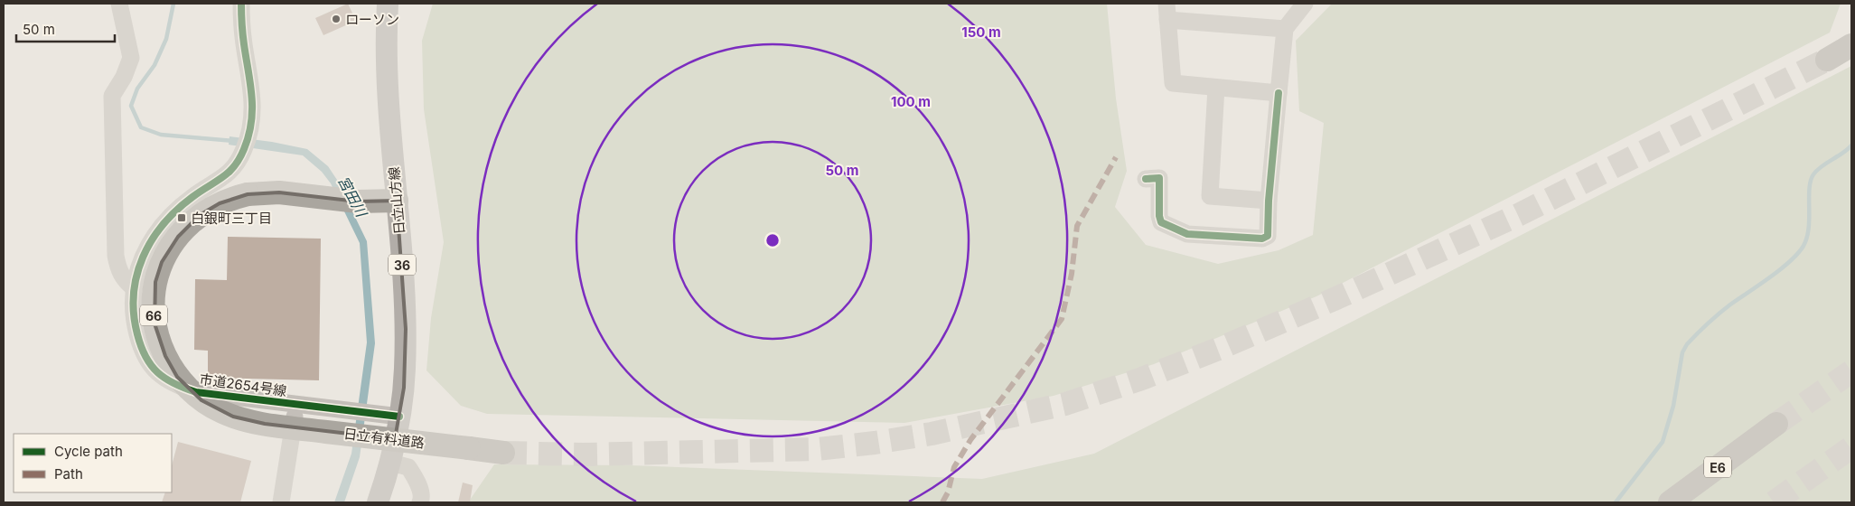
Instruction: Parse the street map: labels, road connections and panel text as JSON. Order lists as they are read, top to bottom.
{
  "streets": {
    "highway": ["66", "日立有料道路", "E6"],
    "main road": ["日立山方線", "36"],
    "street": ["市道2654号線"]
  },
  "crossings": [
    ["日立山方線", "市道2654号線"],
    ["日立山方線", "日立有料道路"]
  ],
  "water": ["宮田川"],
  "places": {
    "other": ["ローソン"],
    "transit": ["白銀町三丁目"]
  },
  "legend": ["Cycle path", "Path"],
  "scale_bar": "50 m",
  "rings": ["150 m", "100 m", "50 m"]
}
